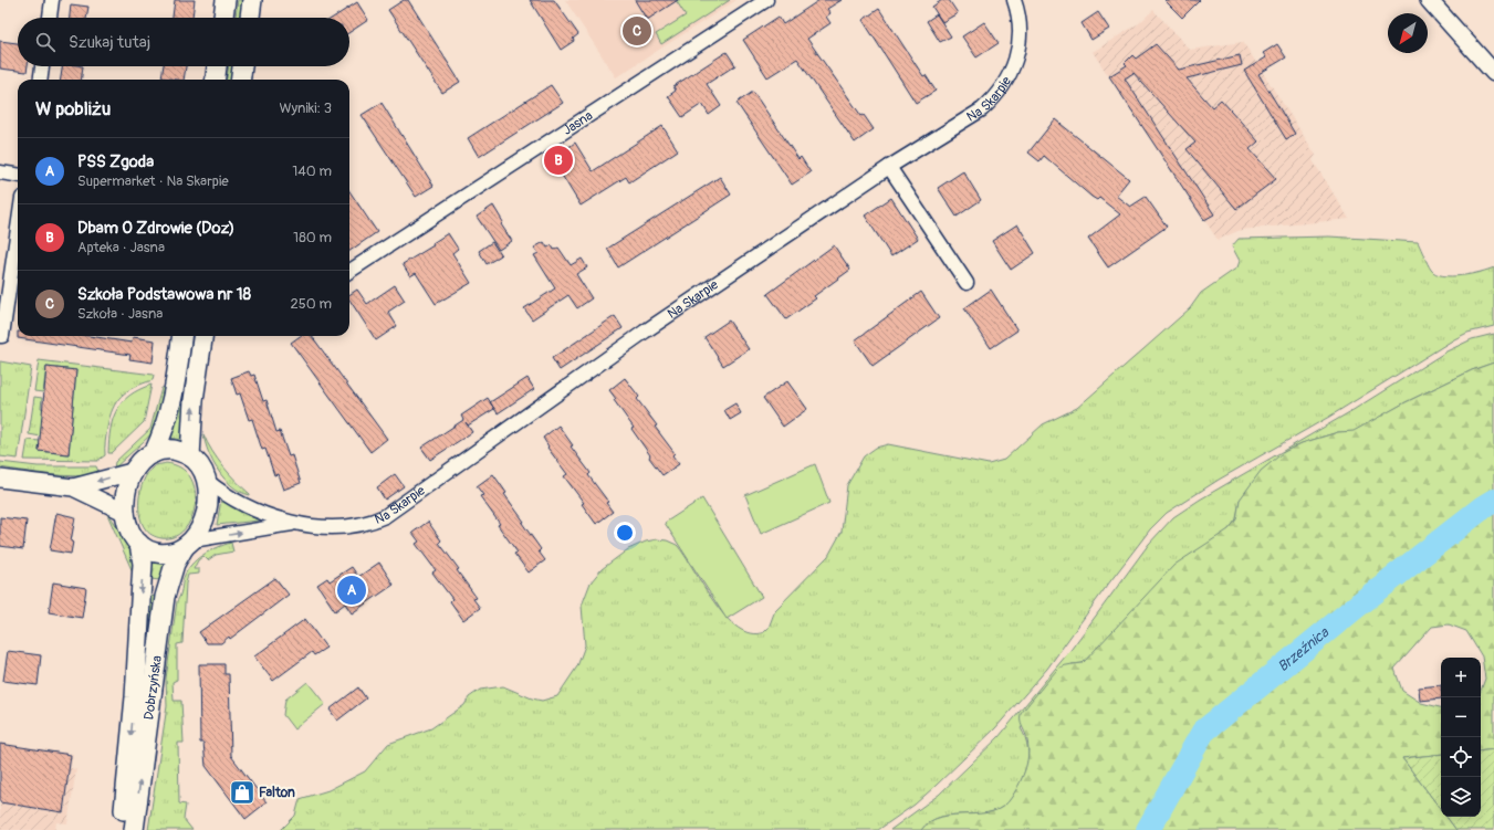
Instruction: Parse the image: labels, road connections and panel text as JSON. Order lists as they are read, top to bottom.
{
  "streets": {
    "main road": ["Dobrzyńska"],
    "street": ["Na Skarpie", "Jasna"]
  },
  "water": ["Brzeźnica"],
  "places": {
    "shop": ["Falton"]
  },
  "north": "bottom left",
  "page": {
    "pins": ["C", "B", "A"],
    "search": "Szukaj tutaj",
    "heading": ["W pobliżu", "Wyniki: 3"],
    "list": [
      {
        "mark": "A",
        "name": "PSS Zgoda",
        "note": "Supermarket · Na Skarpie",
        "value": "140 m"
      },
      {
        "mark": "B",
        "name": "Dbam O Zdrowie (Doz)",
        "note": "Apteka · Jasna",
        "value": "180 m"
      },
      {
        "mark": "C",
        "name": "Szkoła Podstawowa nr 18",
        "note": "Szkoła · Jasna",
        "value": "250 m"
      }
    ],
    "map_buttons": ["+", "−"]
  }
}
